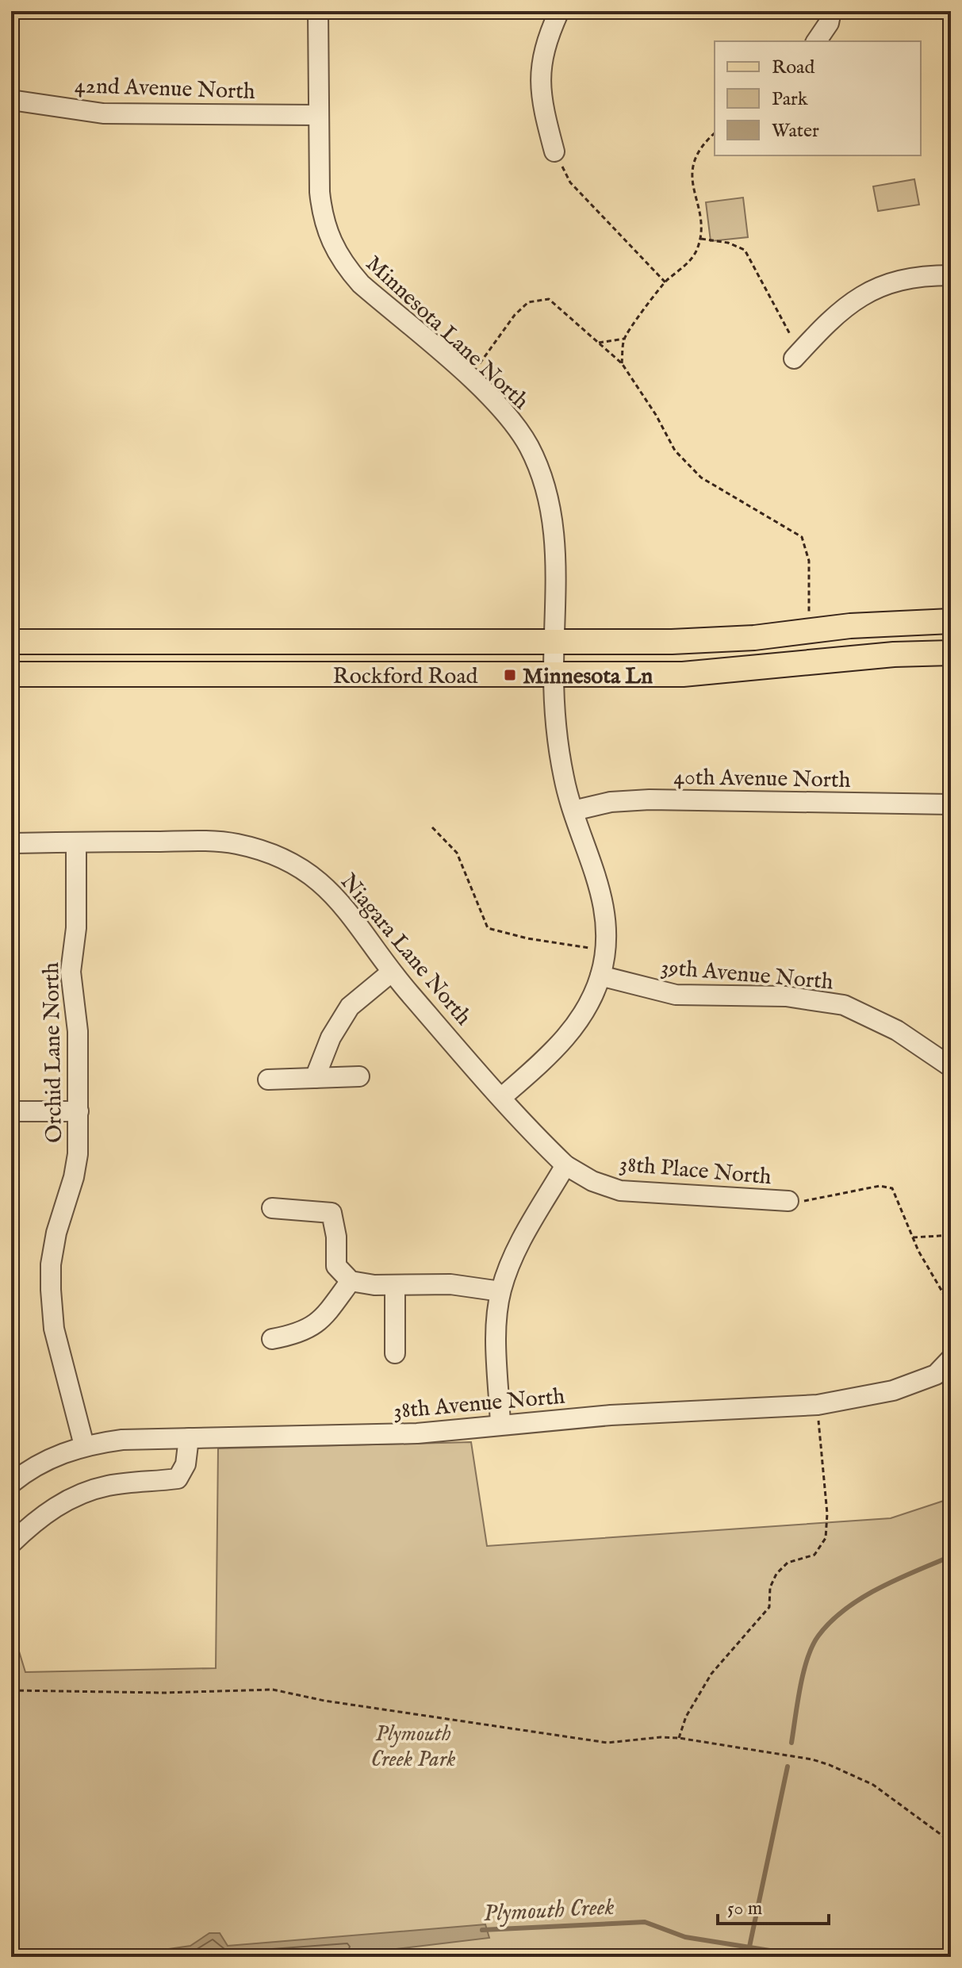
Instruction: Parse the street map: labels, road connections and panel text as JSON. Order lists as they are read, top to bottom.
{
  "streets": {
    "main road": ["Rockford Road"],
    "street": [
      "42nd Avenue North",
      "Minnesota Lane North",
      "40th Avenue North",
      "Niagara Lane North",
      "39th Avenue North",
      "Orchid Lane North",
      "38th Place North",
      "38th Avenue North"
    ]
  },
  "crossings": [
    ["42nd Avenue North", "Minnesota Lane North"],
    ["Minnesota Lane North", "Rockford Road"],
    ["Minnesota Lane North", "40th Avenue North"],
    ["Minnesota Lane North", "Niagara Lane North"],
    ["Minnesota Lane North", "39th Avenue North"],
    ["Niagara Lane North", "Orchid Lane North"],
    ["Niagara Lane North", "38th Place North"],
    ["Orchid Lane North", "38th Avenue North"]
  ],
  "water": ["Plymouth Creek"],
  "parks": ["Plymouth Creek Park"],
  "places": {
    "transit": ["Minnesota Ln"]
  },
  "legend": ["Road", "Park", "Water"],
  "scale_bar": "50 m"
}
